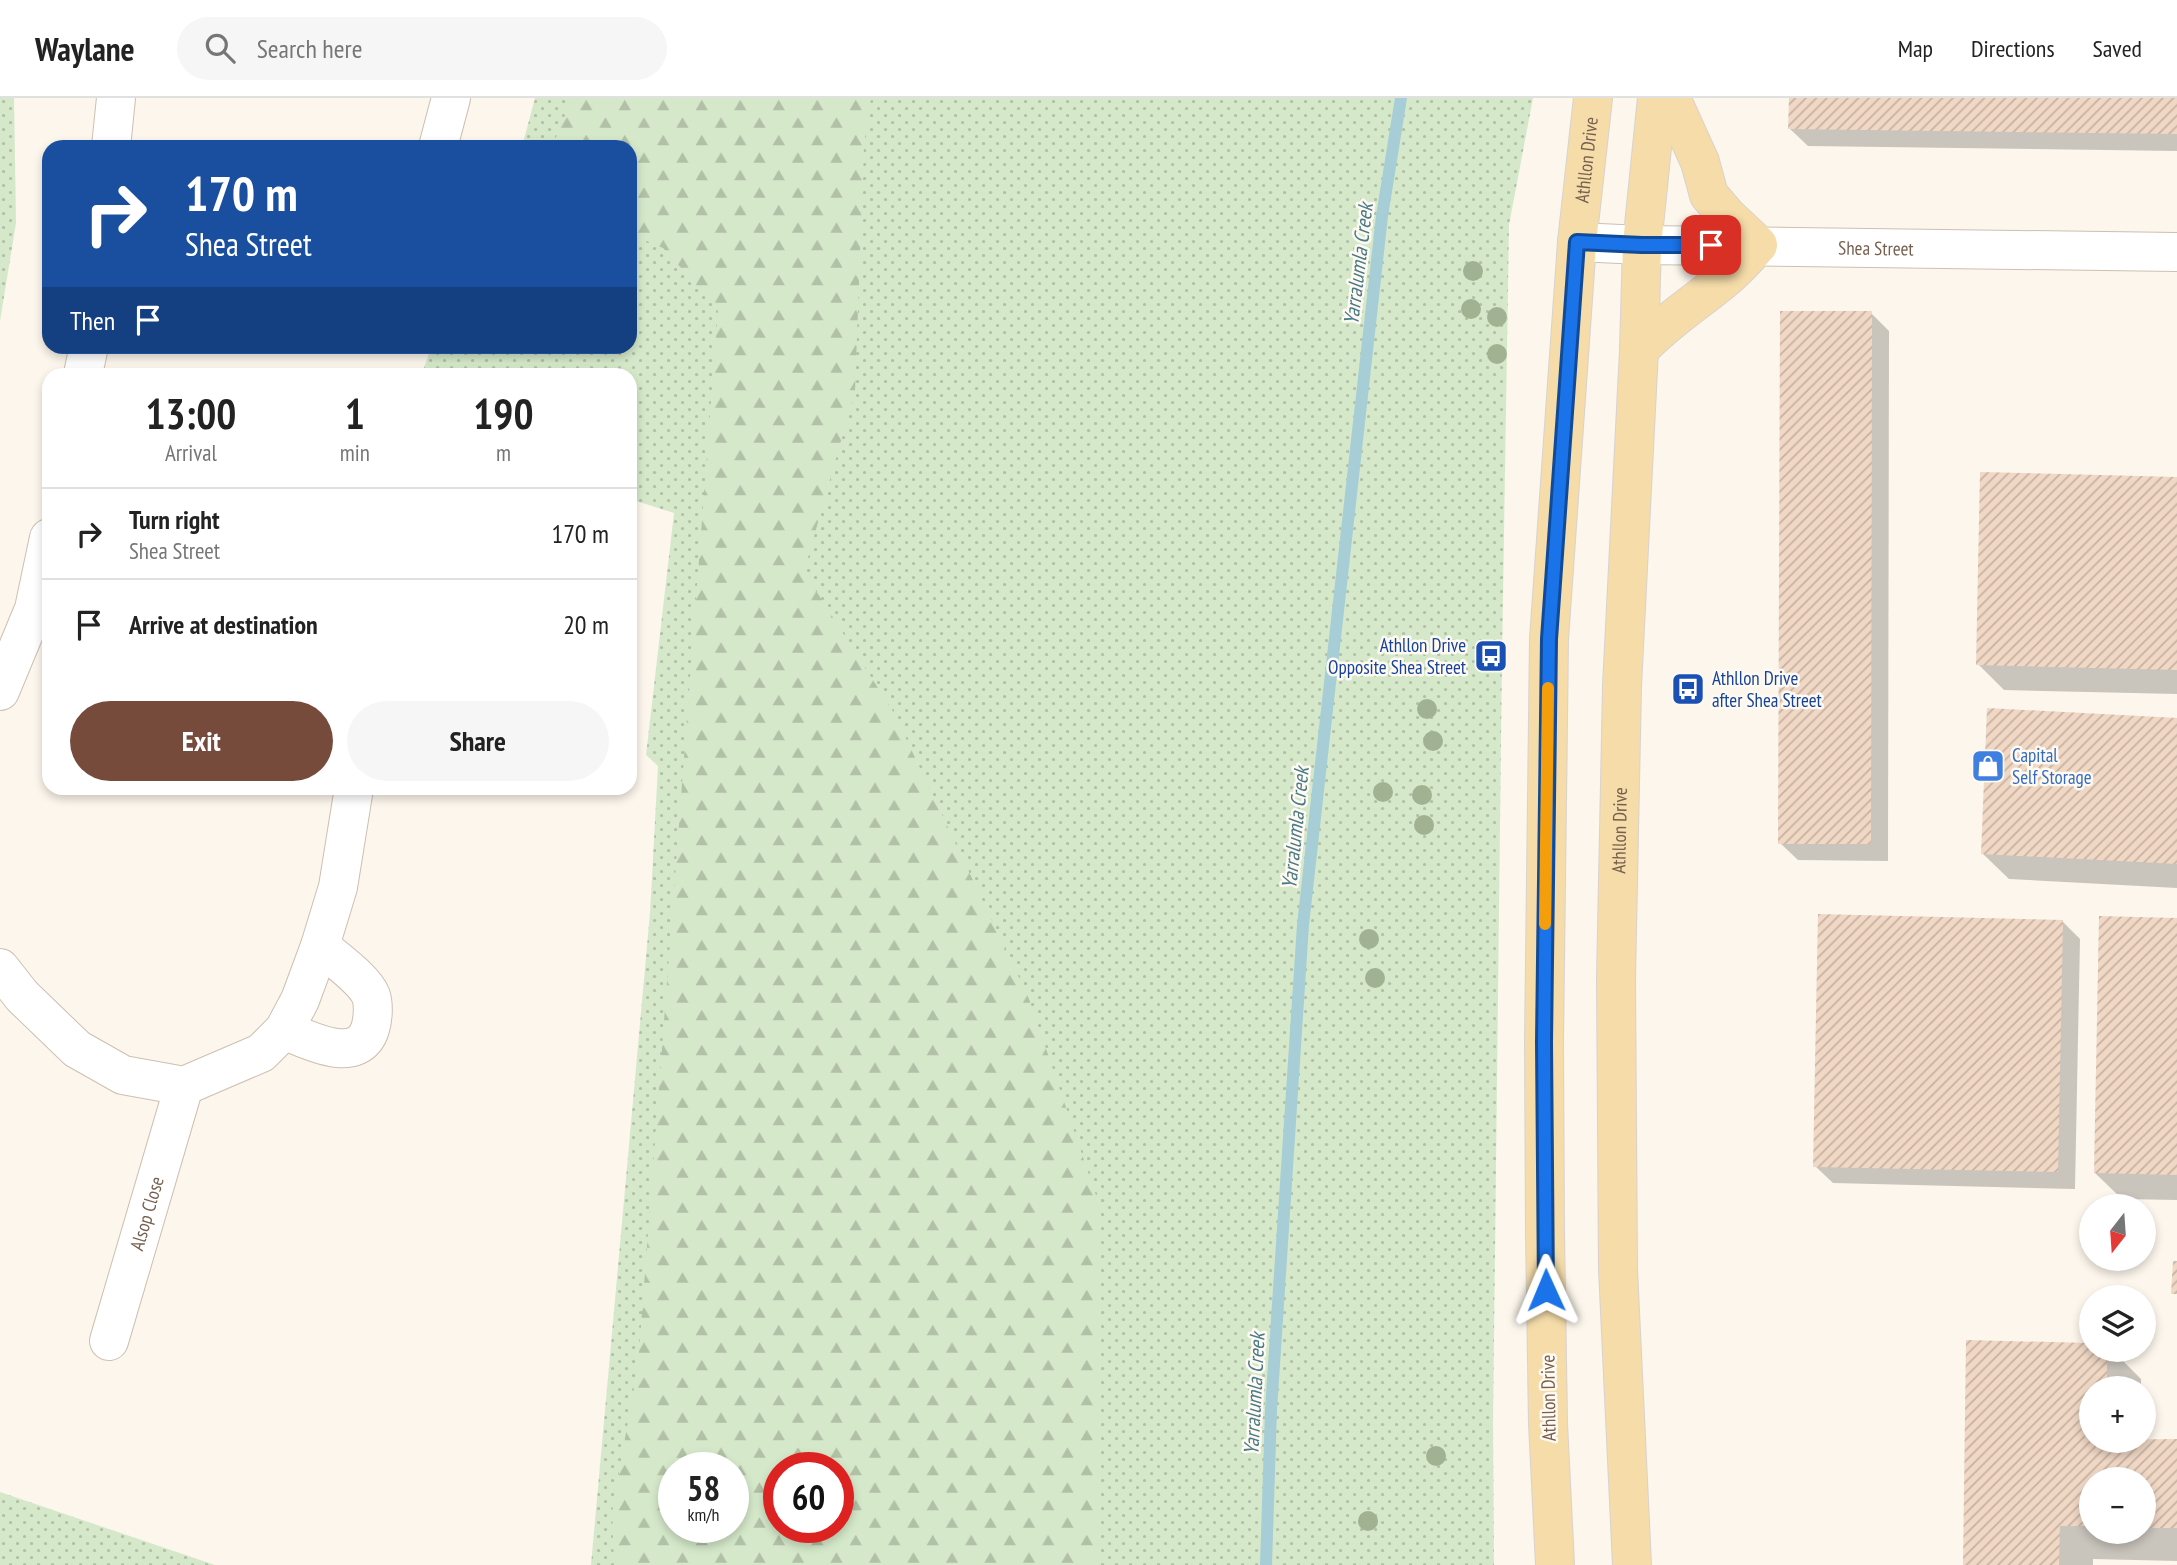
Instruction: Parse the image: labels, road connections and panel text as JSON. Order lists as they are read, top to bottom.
{
  "streets": {
    "main road": ["Athllon Drive"],
    "street": ["Shea Street", "Alsop Close"]
  },
  "crossings": [
    ["Athllon Drive", "Shea Street"]
  ],
  "water": ["Yarralumla Creek"],
  "places": {
    "bus stop": ["Athllon Drive Opposite Shea Street", "Athllon Drive after Shea Street"],
    "shop": ["Capital Self Storage"]
  },
  "north": "bottom",
  "page": {
    "header": "Waylane",
    "search": "Search here",
    "nav": ["Map", "Directions", "Saved"],
    "turn": ["170 m", "Shea Street"],
    "then": "Then",
    "eta": [
      "13:00",
      "Arrival",
      "1",
      "min",
      "190",
      "m"
    ],
    "list": [
      {
        "name": "Turn right",
        "note": "Shea Street",
        "value": "170 m"
      },
      {
        "name": "Arrive at destination",
        "value": "20 m"
      }
    ],
    "buttons": ["Exit", "Share"],
    "map_buttons": ["+", "−"],
    "speed": "58 km/h",
    "limit": "60"
  }
}
